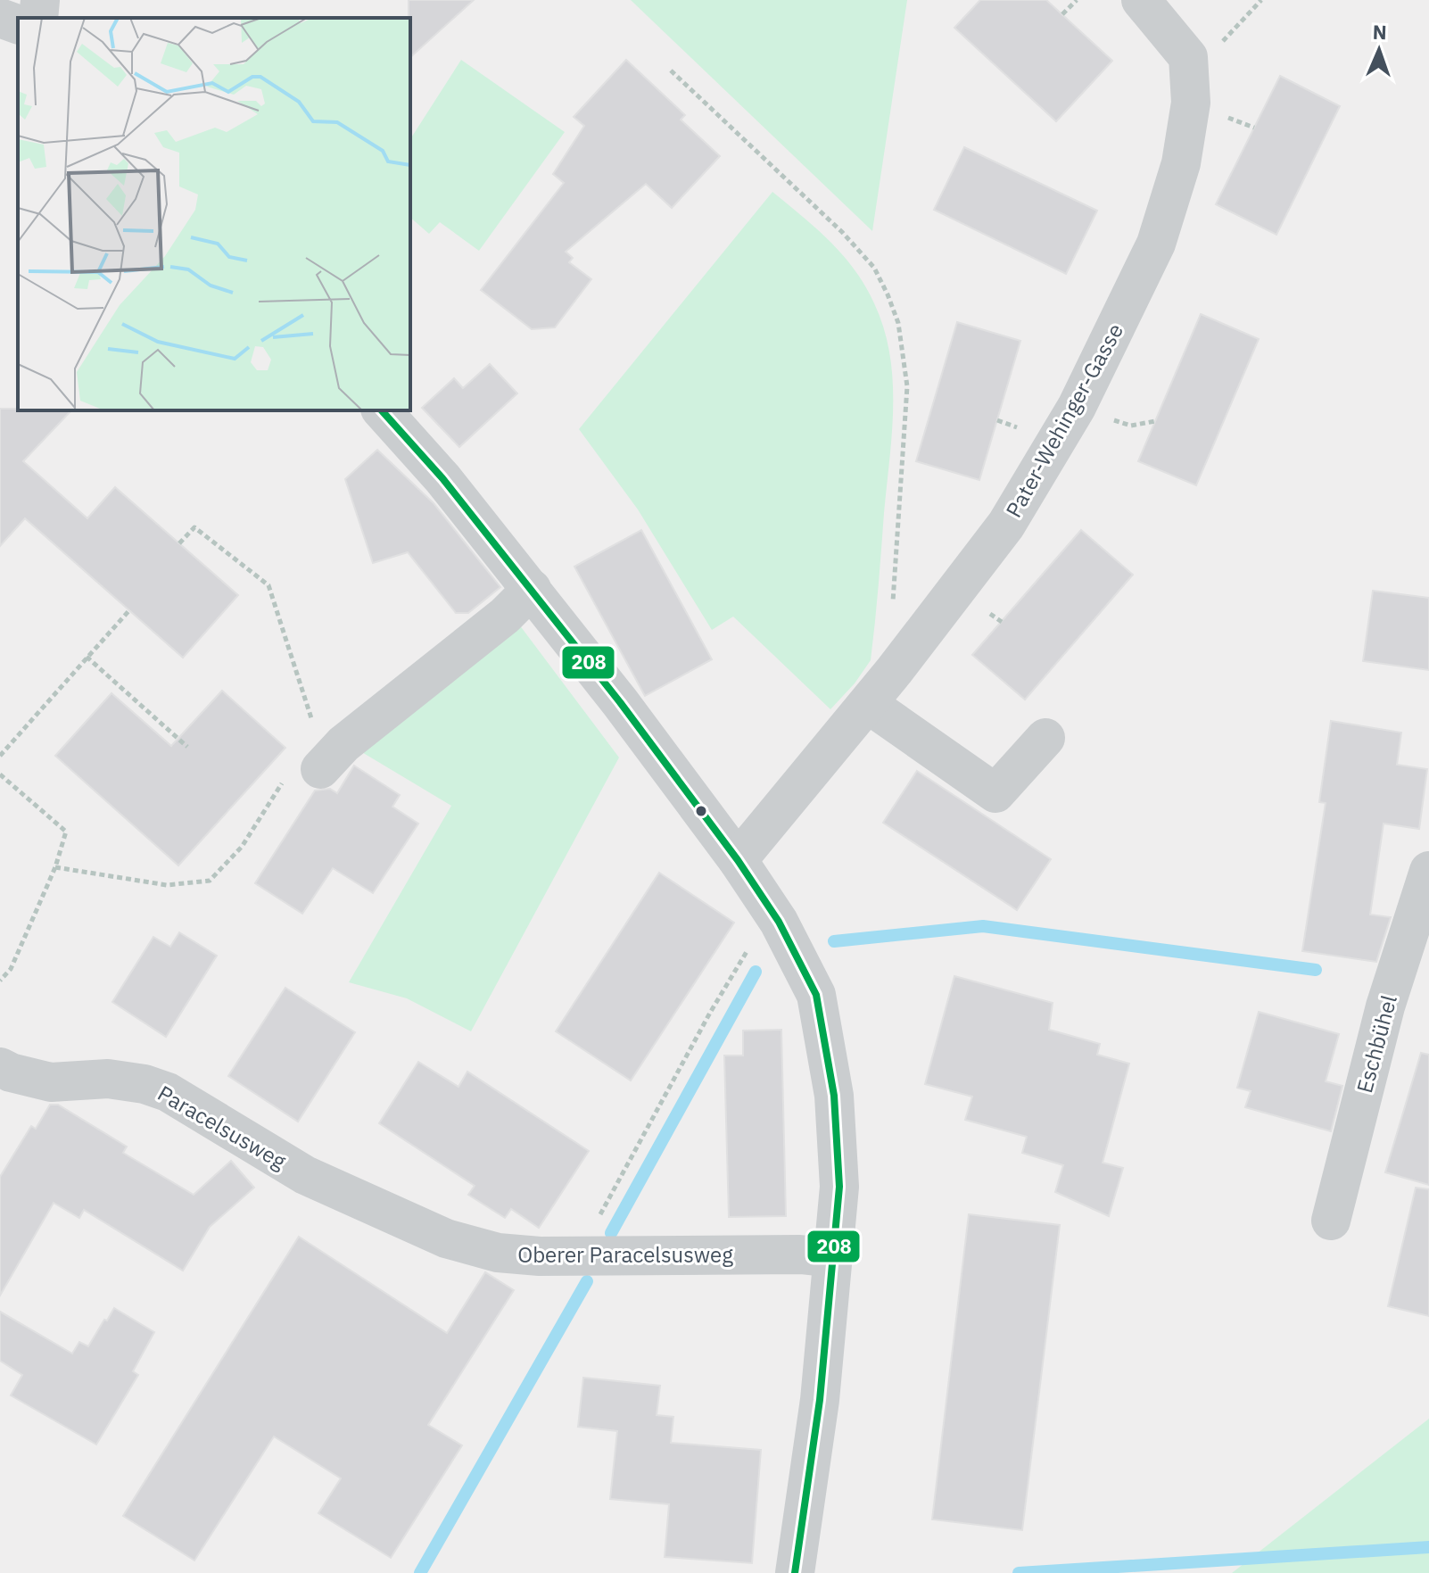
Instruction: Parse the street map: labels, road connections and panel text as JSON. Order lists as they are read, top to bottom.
{
  "streets": {
    "street": [
      "Pater-Wehinger-Gasse",
      "Eschbühel",
      "Paracelsusweg",
      "Oberer Paracelsusweg"
    ]
  },
  "crossings": [
    ["Paracelsusweg", "Oberer Paracelsusweg"]
  ],
  "lines": ["transit line 208"],
  "north": "top"
}
